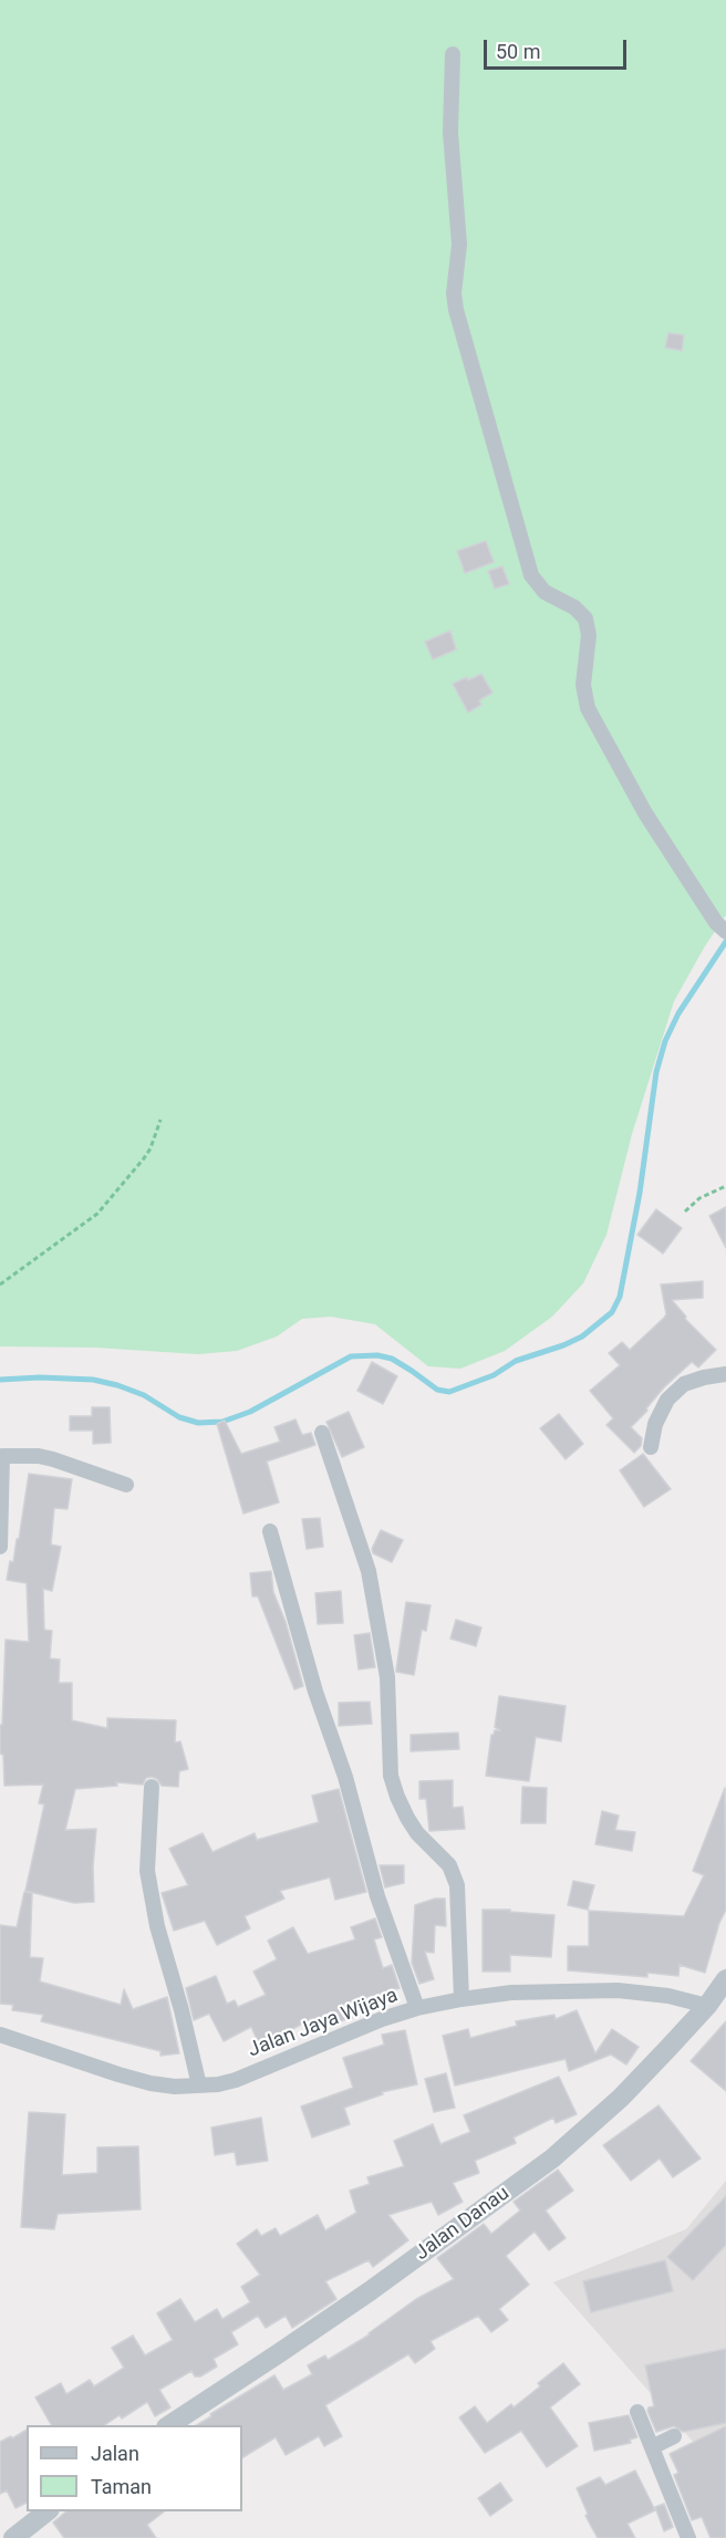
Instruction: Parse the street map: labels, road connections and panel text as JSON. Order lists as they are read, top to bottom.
{
  "streets": {
    "street": ["Jalan Jaya Wijaya", "Jalan Danau"]
  },
  "crossings": [
    ["Jalan Jaya Wijaya", "Jalan Danau"]
  ],
  "legend": ["Jalan", "Taman"],
  "scale_bar": "50 m"
}
